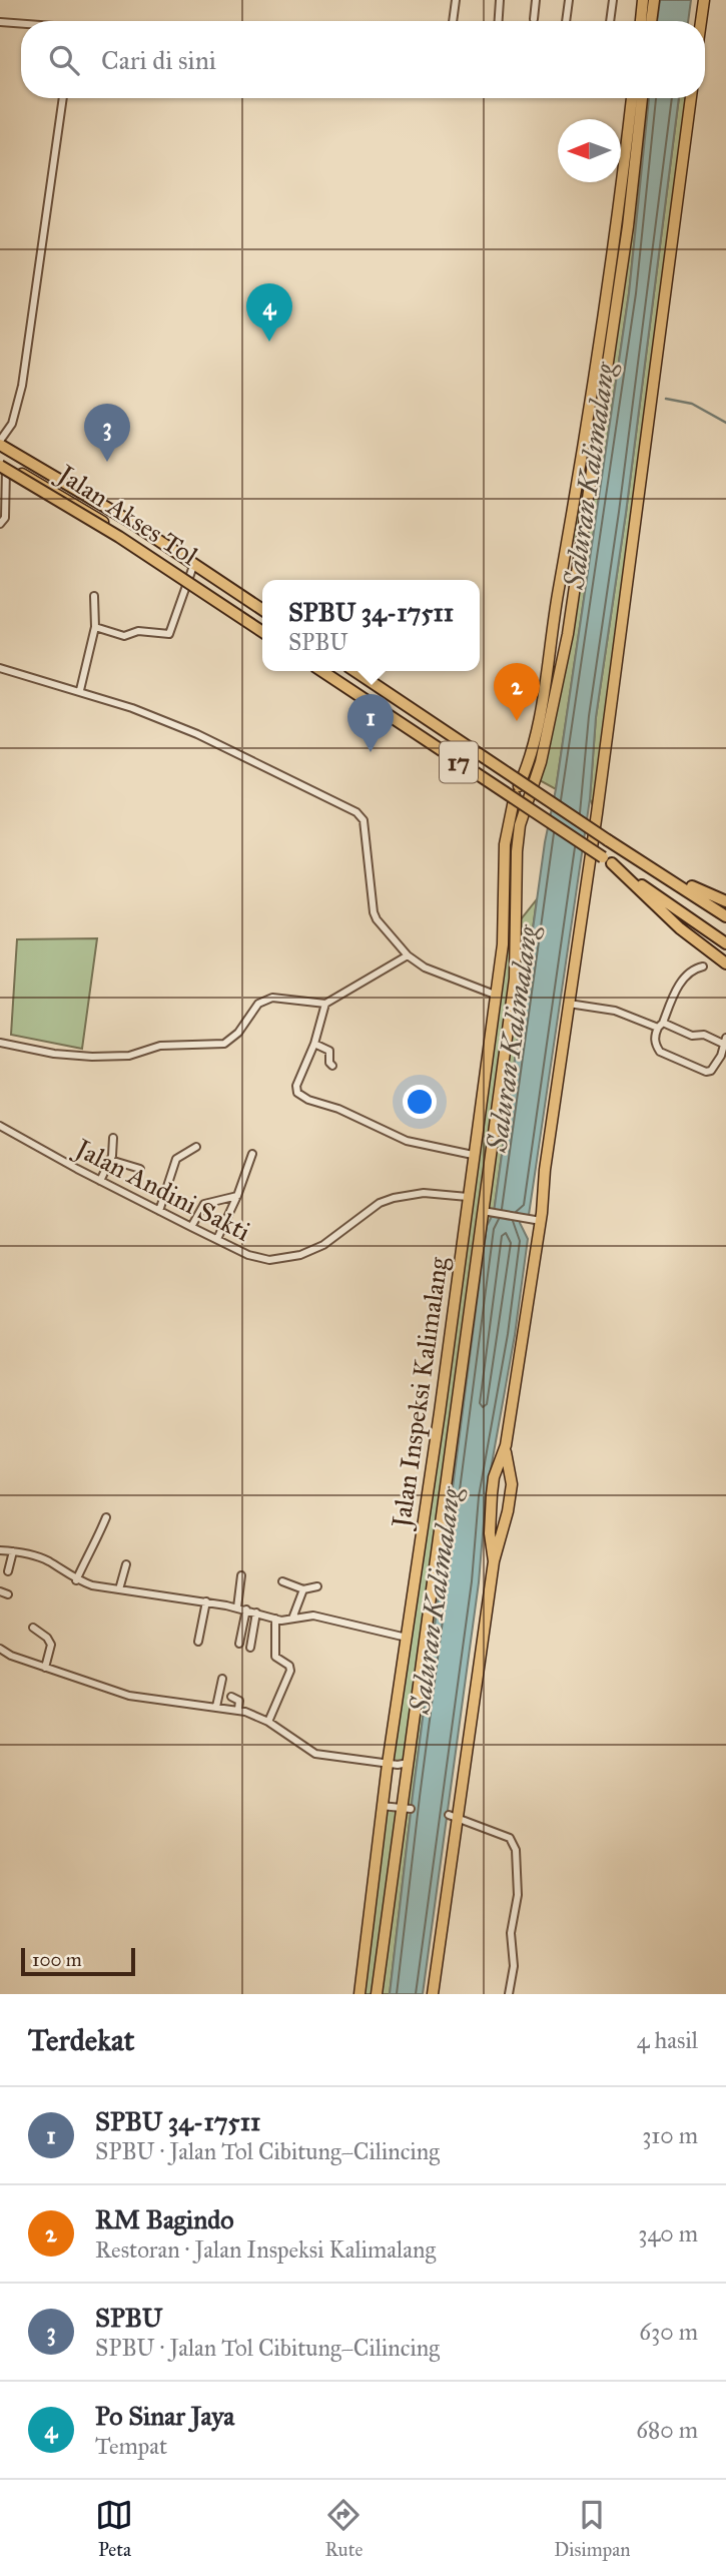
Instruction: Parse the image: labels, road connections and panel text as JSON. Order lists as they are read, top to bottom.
{
  "streets": {
    "highway": ["17"],
    "main road": ["Jalan Akses Tol", "Jalan Inspeksi Kalimalang"],
    "street": ["Jalan Andini Sakti"]
  },
  "crossings": [
    ["Jalan Andini Sakti", "Jalan Inspeksi Kalimalang"]
  ],
  "water": ["Saluran Kalimalang"],
  "scale_bar": "100 m",
  "north": "left",
  "page": {
    "search": "Cari di sini",
    "pins": [
      "4",
      "3",
      "2",
      "1"
    ],
    "popup": ["SPBU 34-17511", "SPBU"],
    "scale": "100 m",
    "heading": ["Terdekat", "4 hasil"],
    "list": [
      {
        "mark": "1",
        "name": "SPBU 34-17511",
        "note": "SPBU · Jalan Tol Cibitung–Cilincing",
        "value": "310 m"
      },
      {
        "mark": "2",
        "name": "RM Bagindo",
        "note": "Restoran · Jalan Inspeksi Kalimalang",
        "value": "340 m"
      },
      {
        "mark": "3",
        "name": "SPBU",
        "note": "SPBU · Jalan Tol Cibitung–Cilincing",
        "value": "630 m"
      },
      {
        "mark": "4",
        "name": "Po Sinar Jaya",
        "note": "Tempat",
        "value": "680 m"
      }
    ],
    "nav": ["Peta", "Rute", "Disimpan"]
  }
}
